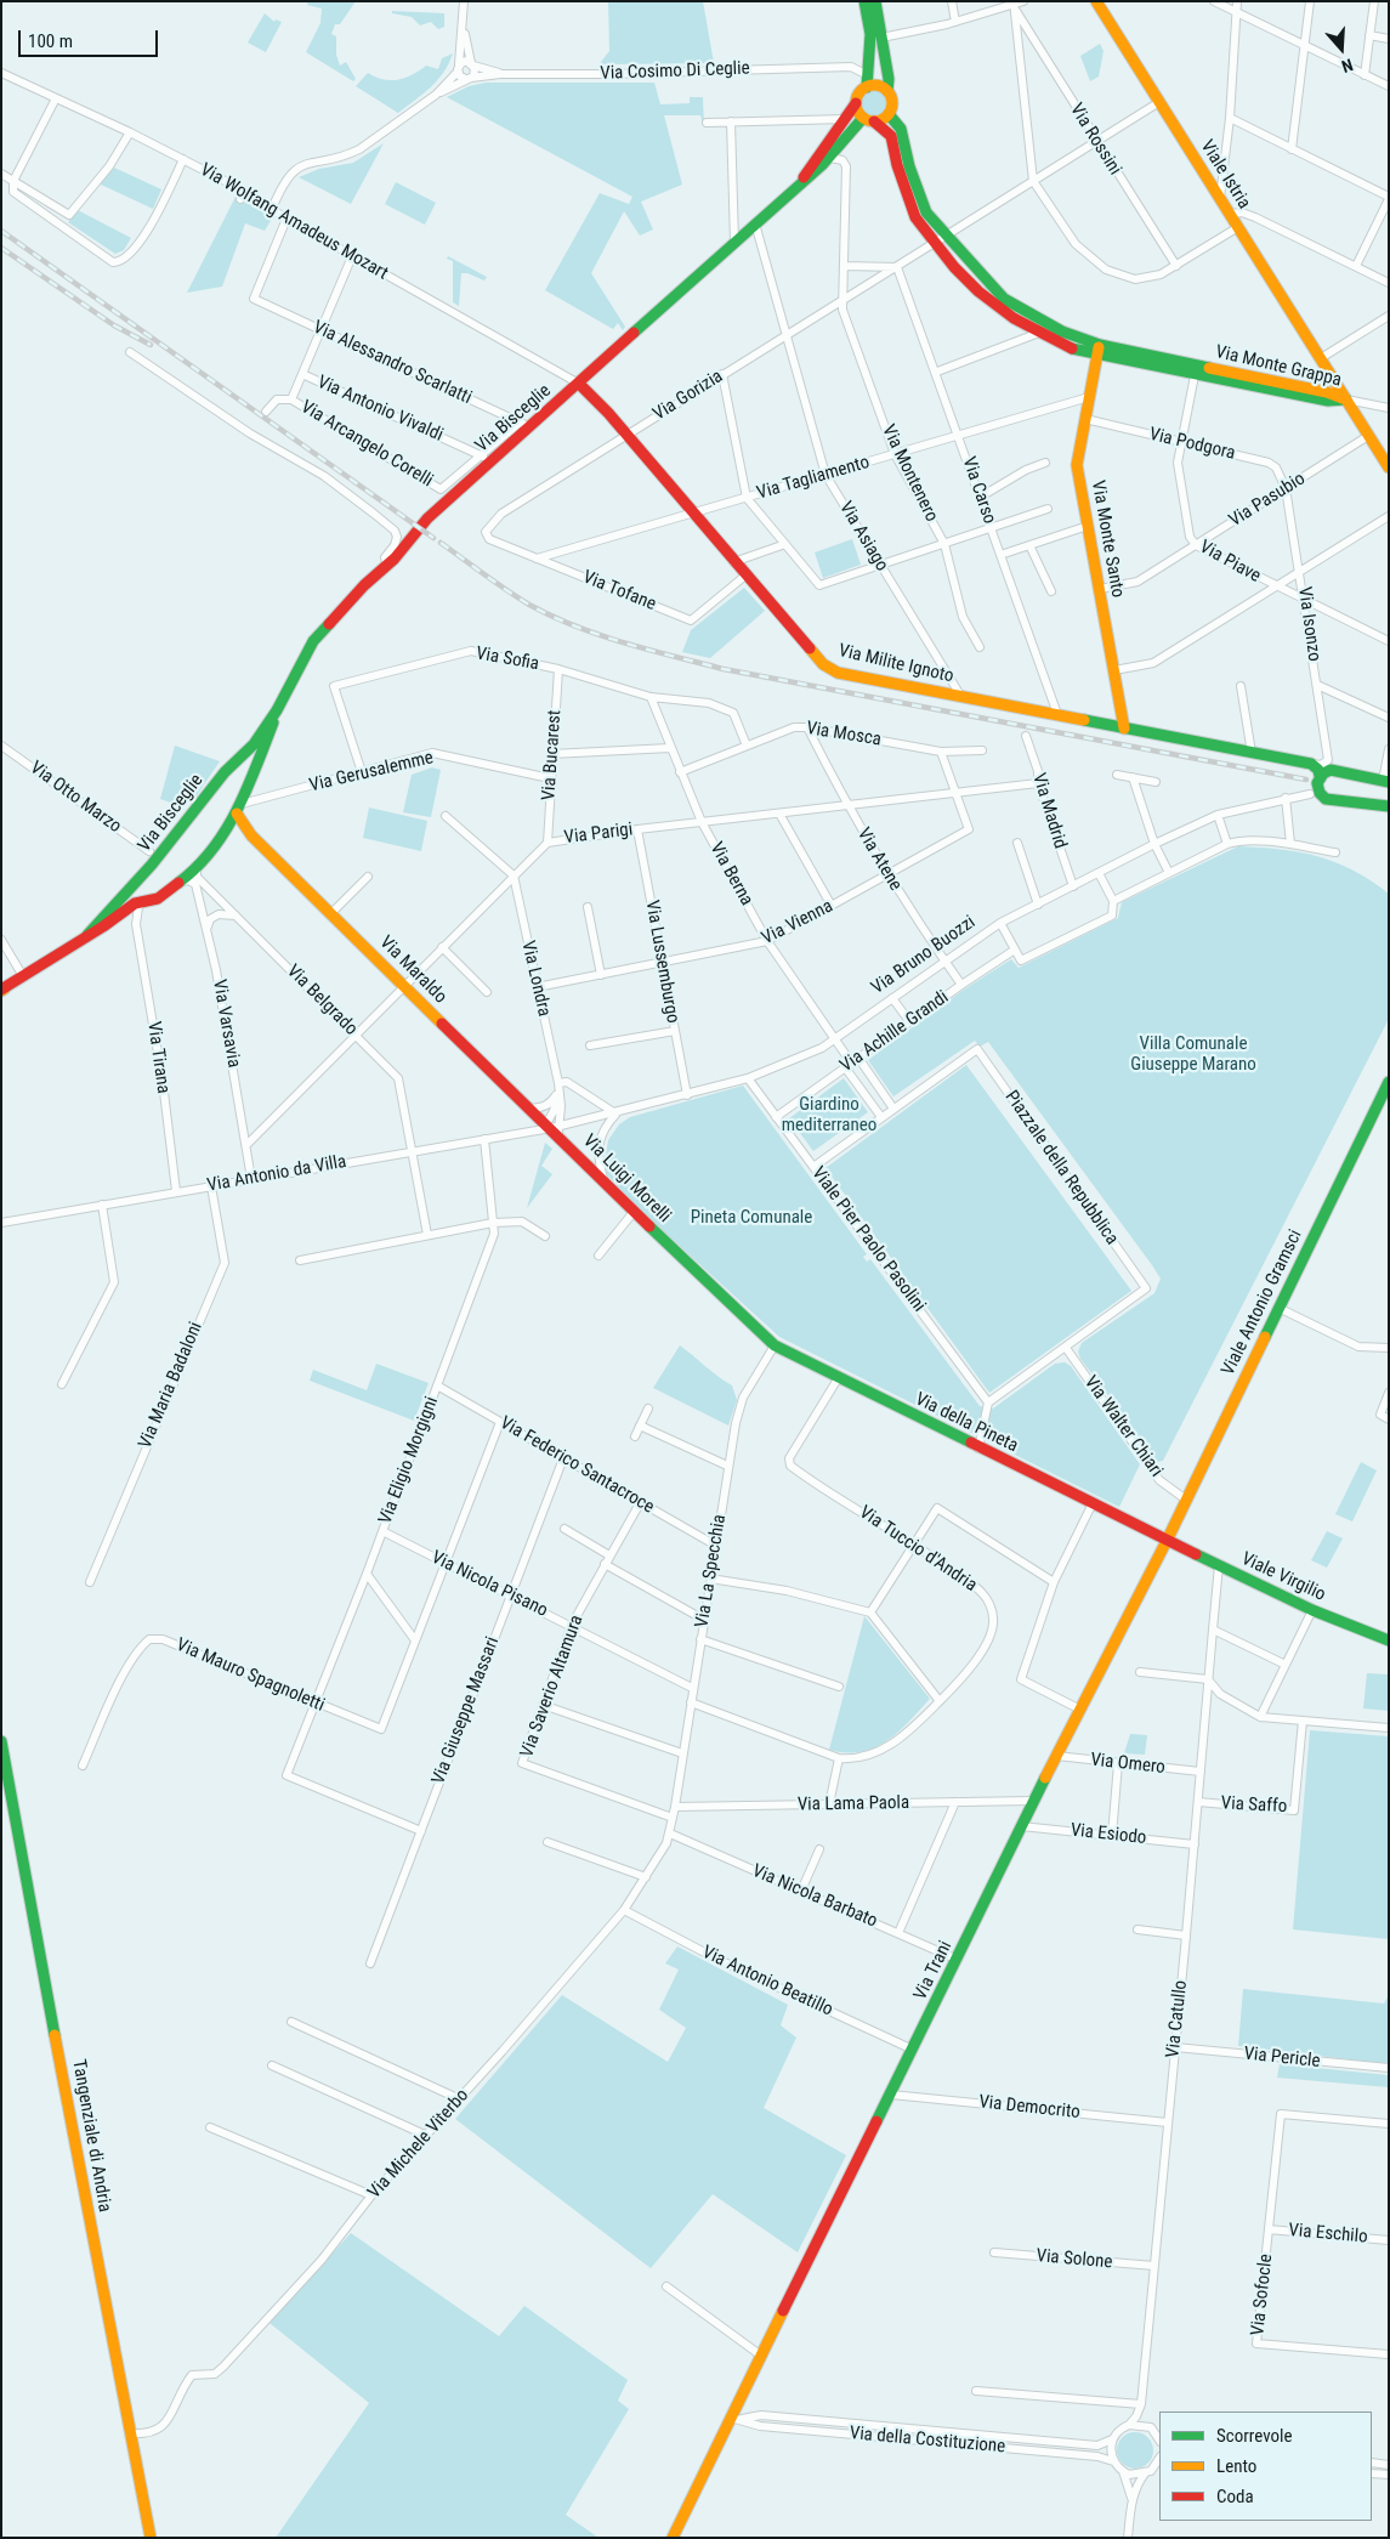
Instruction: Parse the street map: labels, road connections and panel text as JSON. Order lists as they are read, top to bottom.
{
  "streets": {
    "main road": [
      "Viale Istria",
      "Via Monte Grappa",
      "Via Bisceglie",
      "Via Monte Santo",
      "Via Milite Ignoto",
      "Via Bruno Buozzi",
      "Via Maraldo",
      "Via Luigi Morelli",
      "Viale Antonio Gramsci",
      "Via della Pineta",
      "Viale Virgilio",
      "Via Trani",
      "Tangenziale di Andria"
    ],
    "street": [
      "Via Cosimo Di Ceglie",
      "Via Rossini",
      "Via Wolfang Amadeus Mozart",
      "Via Alessandro Scarlatti",
      "Via Gorizia",
      "Via Antonio Vivaldi",
      "Via Arcangelo Corelli",
      "Via Podgora",
      "Via Montenero",
      "Via Tagliamento",
      "Via Carso",
      "Via Pasubio",
      "Via Asiago",
      "Via Piave",
      "Via Tofane",
      "Via Isonzo",
      "Via Sofia",
      "Via Mosca",
      "Via Bucarest",
      "Via Gerusalemme",
      "Via Otto Marzo",
      "Via Madrid",
      "Via Parigi",
      "Via Atene",
      "Via Berna",
      "Via Vienna",
      "Via Lussemburgo",
      "Via Londra",
      "Via Belgrado",
      "Via Varsavia",
      "Via Achille Grandi",
      "Via Tirana",
      "Piazzale della Repubblica",
      "Via Antonio da Villa",
      "Viale Pier Paolo Pasolini",
      "Via Maria Badaloni",
      "Via Walter Chiari",
      "Via Eligio Morgigni",
      "Via Federico Santacroce",
      "Via Tuccio d'Andria",
      "Via La Specchia",
      "Via Nicola Pisano",
      "Via Mauro Spagnoletti",
      "Via Saverio Altamura",
      "Via Giuseppe Massari",
      "Via Omero",
      "Via Lama Paola",
      "Via Saffo",
      "Via Esiodo",
      "Via Nicola Barbato",
      "Via Antonio Beatillo",
      "Via Catullo",
      "Via Pericle",
      "Via Democrito",
      "Via Michele Viterbo",
      "Via Eschilo",
      "Via Solone",
      "Via Sofocle",
      "Via della Costituzione"
    ]
  },
  "crossings": [
    ["Viale Istria", "Via Monte Grappa"],
    ["Viale Istria", "Via Pasubio"],
    ["Via Wolfang Amadeus Mozart", "Via Alessandro Scarlatti"],
    ["Via Wolfang Amadeus Mozart", "Via Bisceglie"],
    ["Via Wolfang Amadeus Mozart", "Via Milite Ignoto"],
    ["Via Alessandro Scarlatti", "Via Bisceglie"],
    ["Via Alessandro Scarlatti", "Via Arcangelo Corelli"],
    ["Via Monte Grappa", "Via Gorizia"],
    ["Via Monte Grappa", "Via Bisceglie"],
    ["Via Monte Grappa", "Via Monte Santo"],
    ["Via Monte Grappa", "Via Piave"],
    ["Via Gorizia", "Via Montenero"],
    ["Via Gorizia", "Via Carso"],
    ["Via Gorizia", "Via Asiago"],
    ["Via Gorizia", "Via Tofane"],
    ["Via Gorizia", "Via Milite Ignoto"],
    ["Via Antonio Vivaldi", "Via Bisceglie"],
    ["Via Antonio Vivaldi", "Via Arcangelo Corelli"],
    ["Via Bisceglie", "Via Montenero"],
    ["Via Bisceglie", "Via Asiago"],
    ["Via Bisceglie", "Via Milite Ignoto"],
    ["Via Bisceglie", "Via Gerusalemme"],
    ["Via Bisceglie", "Via Maraldo"],
    ["Via Bisceglie", "Via Belgrado"],
    ["Via Bisceglie", "Via Varsavia"],
    ["Via Podgora", "Via Pasubio"],
    ["Via Podgora", "Via Monte Santo"],
    ["Via Podgora", "Via Piave"],
    ["Via Podgora", "Via Isonzo"],
    ["Via Montenero", "Via Tagliamento"],
    ["Via Tagliamento", "Via Carso"],
    ["Via Tagliamento", "Via Asiago"],
    ["Via Tagliamento", "Via Monte Santo"],
    ["Via Tagliamento", "Via Tofane"],
    ["Via Tagliamento", "Via Milite Ignoto"],
    ["Via Carso", "Via Milite Ignoto"],
    ["Via Pasubio", "Via Monte Santo"],
    ["Via Pasubio", "Via Piave"],
    ["Via Pasubio", "Via Isonzo"],
    ["Via Asiago", "Via Milite Ignoto"],
    ["Via Monte Santo", "Via Milite Ignoto"],
    ["Via Piave", "Via Isonzo"],
    ["Via Tofane", "Via Milite Ignoto"],
    ["Via Sofia", "Via Mosca"],
    ["Via Sofia", "Via Bucarest"],
    ["Via Sofia", "Via Gerusalemme"],
    ["Via Sofia", "Via Berna"],
    ["Via Mosca", "Via Atene"],
    ["Via Mosca", "Via Berna"],
    ["Via Bucarest", "Via Gerusalemme"],
    ["Via Bucarest", "Via Parigi"],
    ["Via Gerusalemme", "Via Maraldo"],
    ["Via Madrid", "Via Parigi"],
    ["Via Madrid", "Via Bruno Buozzi"],
    ["Via Parigi", "Via Atene"],
    ["Via Parigi", "Via Berna"],
    ["Via Parigi", "Via Vienna"],
    ["Via Parigi", "Via Lussemburgo"],
    ["Via Parigi", "Via Maraldo"],
    ["Via Parigi", "Via Londra"],
    ["Via Parigi", "Via Belgrado"],
    ["Via Parigi", "Via Varsavia"],
    ["Via Atene", "Via Vienna"],
    ["Via Atene", "Via Bruno Buozzi"],
    ["Via Atene", "Via Achille Grandi"],
    ["Via Berna", "Via Vienna"],
    ["Via Berna", "Via Bruno Buozzi"],
    ["Via Berna", "Via Achille Grandi"],
    ["Via Vienna", "Via Lussemburgo"],
    ["Via Vienna", "Via Londra"],
    ["Via Bruno Buozzi", "Via Lussemburgo"],
    ["Via Bruno Buozzi", "Via Maraldo"],
    ["Via Bruno Buozzi", "Via Antonio da Villa"],
    ["Via Bruno Buozzi", "Via Luigi Morelli"],
    ["Via Bruno Buozzi", "Viale Pier Paolo Pasolini"],
    ["Via Maraldo", "Via Antonio da Villa"],
    ["Via Maraldo", "Via Luigi Morelli"],
    ["Via Belgrado", "Via Antonio da Villa"],
    ["Via Varsavia", "Via Antonio da Villa"],
    ["Via Achille Grandi", "Viale Pier Paolo Pasolini"],
    ["Via Tirana", "Via Antonio da Villa"],
    ["Piazzale della Repubblica", "Via Walter Chiari"],
    ["Via Antonio da Villa", "Via Luigi Morelli"],
    ["Via Antonio da Villa", "Via Maria Badaloni"],
    ["Via Antonio da Villa", "Via Eligio Morgigni"],
    ["Via Luigi Morelli", "Via della Pineta"],
    ["Viale Antonio Gramsci", "Via della Pineta"],
    ["Viale Antonio Gramsci", "Via Walter Chiari"],
    ["Viale Antonio Gramsci", "Viale Virgilio"],
    ["Viale Antonio Gramsci", "Via Trani"],
    ["Via della Pineta", "Via Tuccio d'Andria"],
    ["Via della Pineta", "Via La Specchia"],
    ["Via della Pineta", "Viale Virgilio"],
    ["Via della Pineta", "Via Trani"],
    ["Via Eligio Morgigni", "Via Federico Santacroce"],
    ["Via Eligio Morgigni", "Via Nicola Pisano"],
    ["Via Eligio Morgigni", "Via Mauro Spagnoletti"],
    ["Via Eligio Morgigni", "Via Giuseppe Massari"],
    ["Via Federico Santacroce", "Via La Specchia"],
    ["Via Federico Santacroce", "Via Saverio Altamura"],
    ["Via Federico Santacroce", "Via Giuseppe Massari"],
    ["Via La Specchia", "Via Nicola Pisano"],
    ["Via La Specchia", "Via Lama Paola"],
    ["Via La Specchia", "Via Michele Viterbo"],
    ["Viale Virgilio", "Via Trani"],
    ["Viale Virgilio", "Via Catullo"],
    ["Via Nicola Pisano", "Via Saverio Altamura"],
    ["Via Nicola Pisano", "Via Giuseppe Massari"],
    ["Via Saverio Altamura", "Via Michele Viterbo"],
    ["Via Omero", "Via Trani"],
    ["Via Omero", "Via Catullo"],
    ["Via Lama Paola", "Via Trani"],
    ["Via Lama Paola", "Via Michele Viterbo"],
    ["Via Saffo", "Via Catullo"],
    ["Via Esiodo", "Via Trani"],
    ["Via Esiodo", "Via Catullo"],
    ["Via Nicola Barbato", "Via Trani"],
    ["Via Nicola Barbato", "Via Michele Viterbo"],
    ["Via Trani", "Via Antonio Beatillo"],
    ["Via Trani", "Via Democrito"],
    ["Via Trani", "Via della Costituzione"],
    ["Via Antonio Beatillo", "Via Michele Viterbo"],
    ["Via Catullo", "Via Pericle"],
    ["Via Catullo", "Via Democrito"],
    ["Via Catullo", "Via Solone"],
    ["Tangenziale di Andria", "Via Michele Viterbo"],
    ["Via Eschilo", "Via Sofocle"]
  ],
  "parks": ["Villa Comunale Giuseppe Marano", "Giardino mediterraneo", "Pineta Comunale"],
  "legend": ["Scorrevole", "Lento", "Coda"],
  "scale_bar": "100 m",
  "north": "bottom"
}
